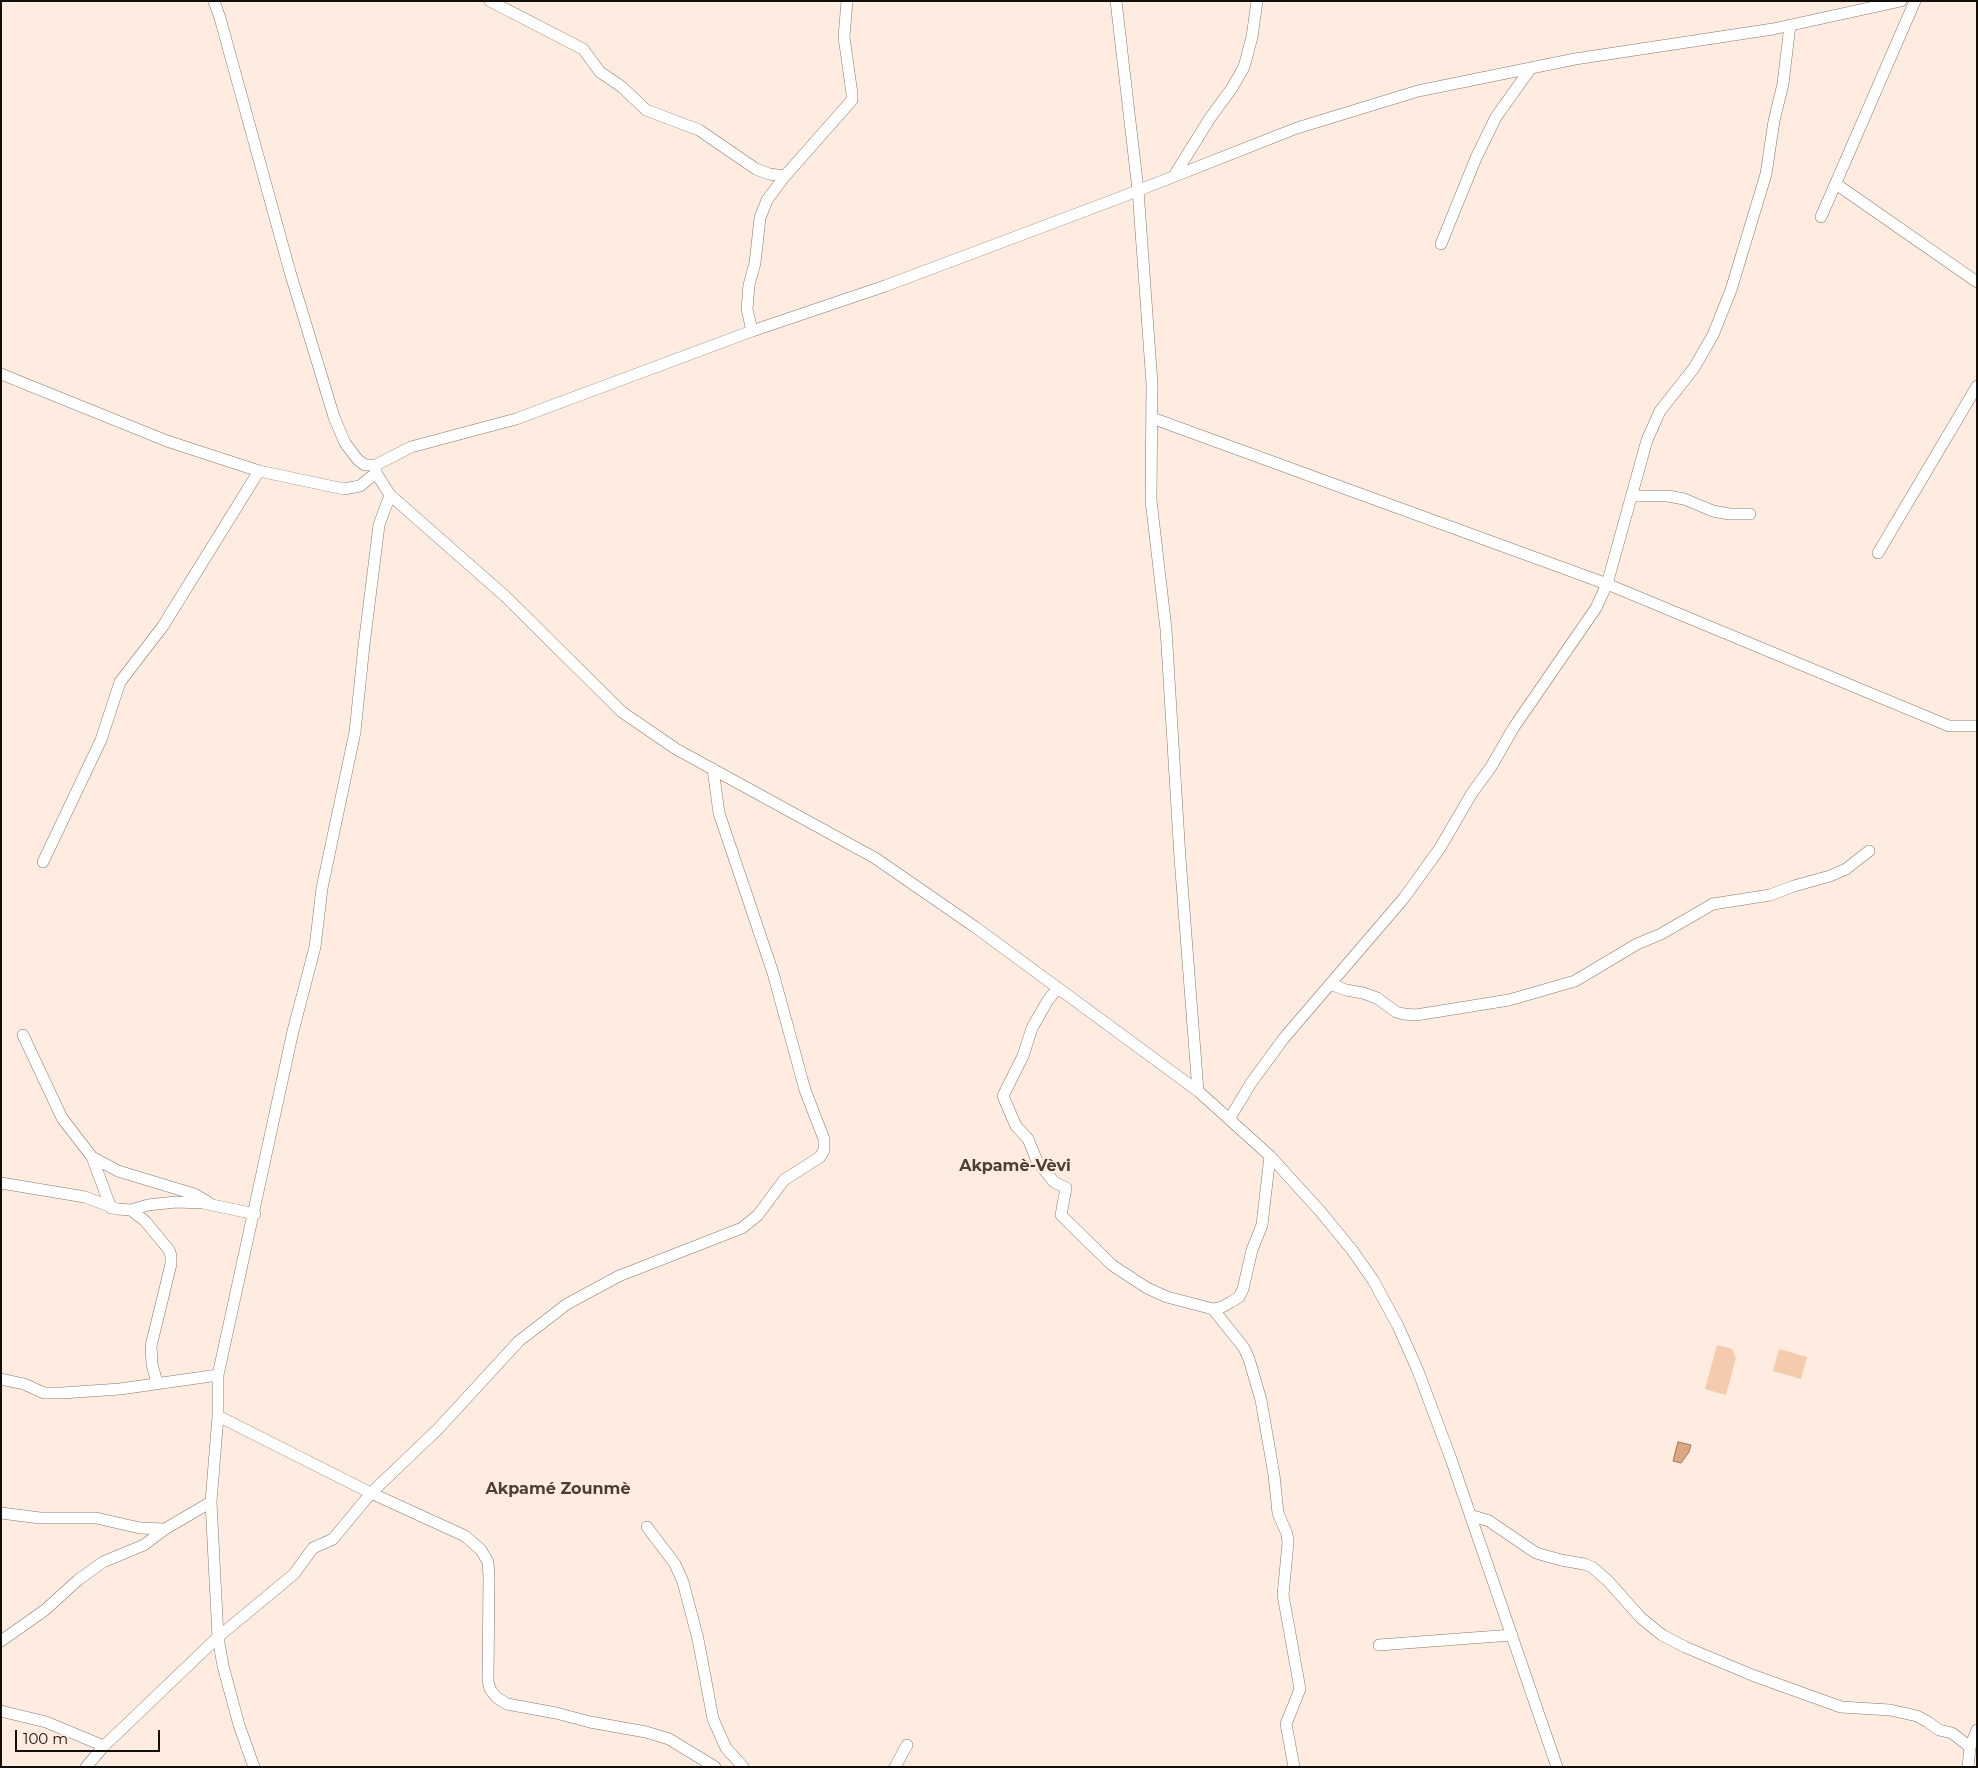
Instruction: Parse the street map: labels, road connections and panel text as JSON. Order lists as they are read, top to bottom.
{
  "districts": ["Akpamè-Vèvi", "Akpamé Zounmè"],
  "scale_bar": "100 m"
}
